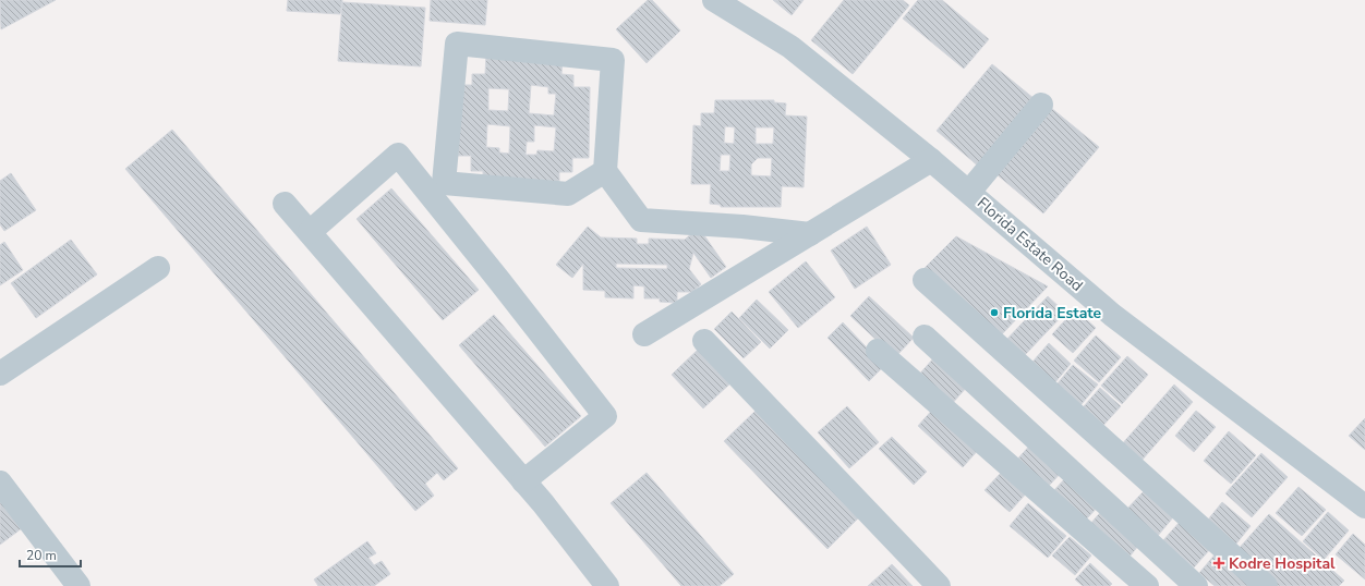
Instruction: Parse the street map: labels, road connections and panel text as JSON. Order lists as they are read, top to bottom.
{
  "streets": {
    "street": ["Florida Estate Road"]
  },
  "places": {
    "other": ["Florida Estate"],
    "health": ["Kodre Hospital"]
  },
  "scale_bar": "20 m"
}
